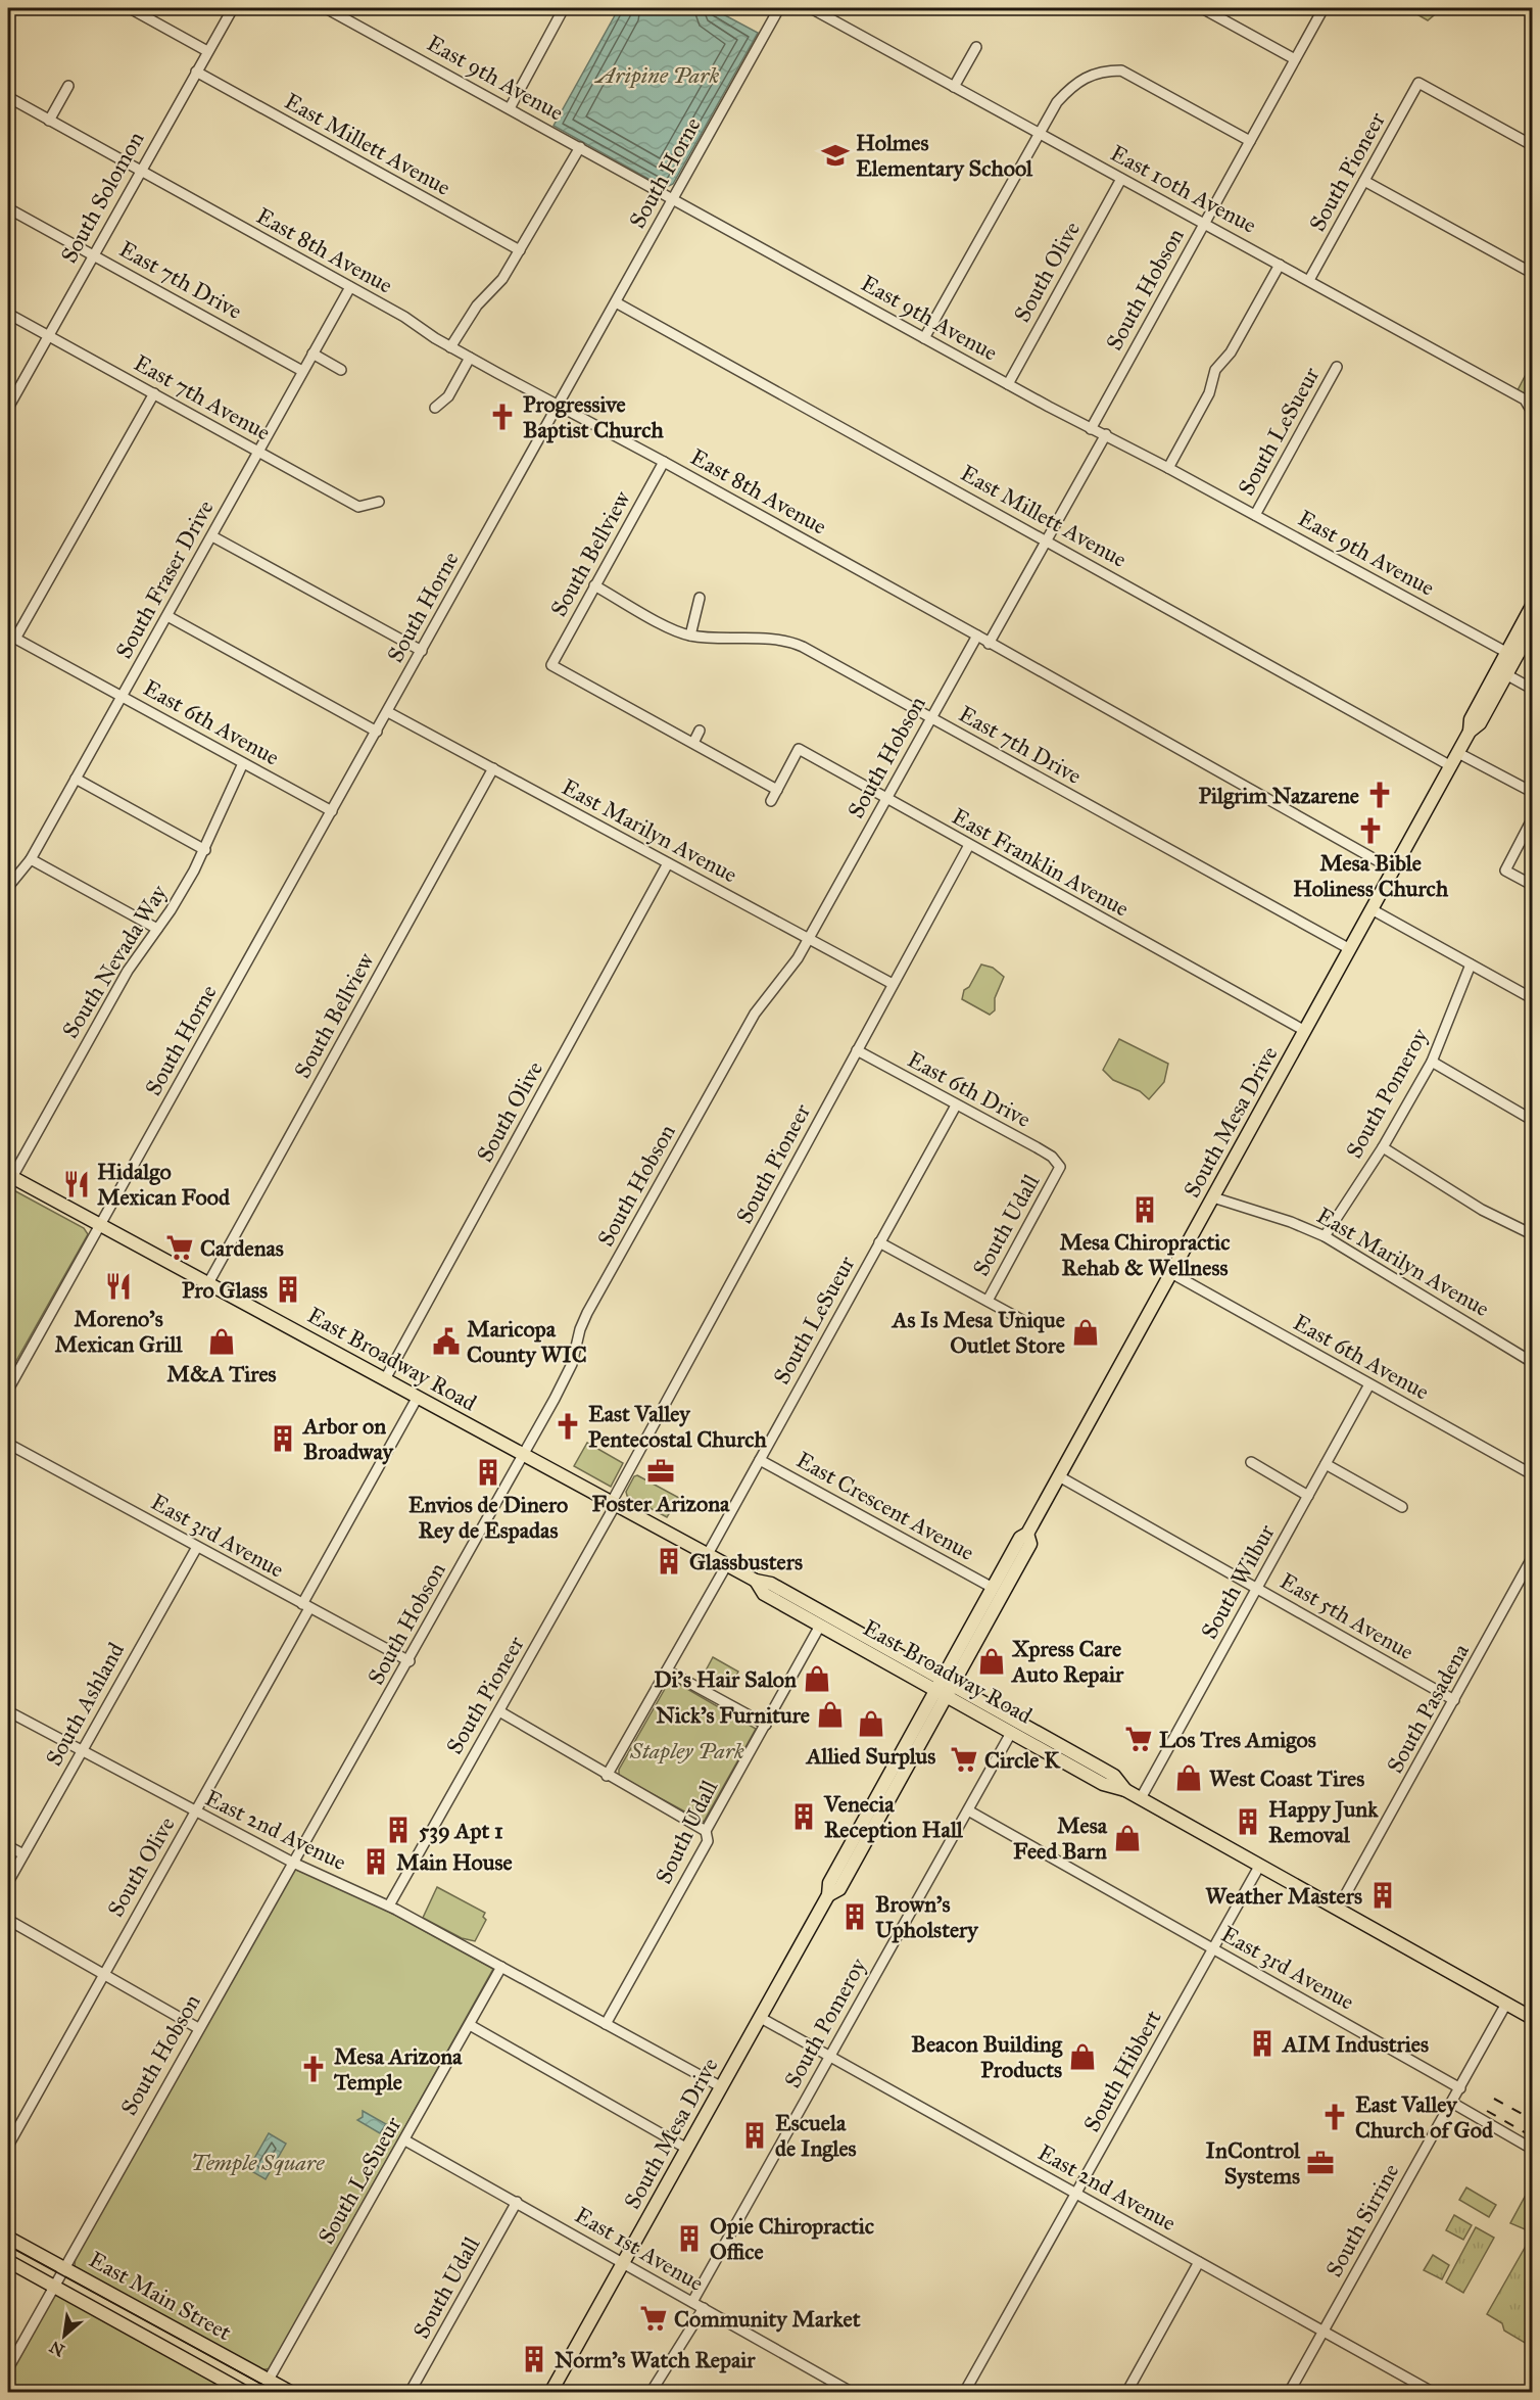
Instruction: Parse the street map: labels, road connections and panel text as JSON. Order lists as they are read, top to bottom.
{
  "streets": {
    "main road": ["South Mesa Drive", "East Broadway Road", "East Main Street"],
    "street": [
      "East 9th Avenue",
      "East Millett Avenue",
      "South Pioneer",
      "South Horne",
      "East 10th Avenue",
      "South Solomon",
      "East 8th Avenue",
      "South Olive",
      "East 7th Drive",
      "South Hobson",
      "East 7th Avenue",
      "South LeSueur",
      "South Bellview",
      "South Fraser Drive",
      "East 6th Avenue",
      "East Marilyn Avenue",
      "East Franklin Avenue",
      "South Nevada Way",
      "East 6th Drive",
      "South Pomeroy",
      "South Udall",
      "East Crescent Avenue",
      "East 3rd Avenue",
      "South Wilbur",
      "East 5th Avenue",
      "South Ashland",
      "South Pasadena",
      "East 2nd Avenue",
      "South Hibbert",
      "South Sirrine",
      "East 1st Avenue"
    ]
  },
  "crossings": [
    ["East 9th Avenue", "South Horne"],
    ["East 9th Avenue", "South Olive"],
    ["East 9th Avenue", "South Hobson"],
    ["East 9th Avenue", "South LeSueur"],
    ["East 9th Avenue", "South Mesa Drive"],
    ["East Millett Avenue", "South Horne"],
    ["East Millett Avenue", "South Solomon"],
    ["East Millett Avenue", "South Mesa Drive"],
    ["South Pioneer", "East 10th Avenue"],
    ["South Pioneer", "East Marilyn Avenue"],
    ["South Pioneer", "East Franklin Avenue"],
    ["South Pioneer", "East 6th Drive"],
    ["South Pioneer", "East Broadway Road"],
    ["South Pioneer", "East 2nd Avenue"],
    ["South Horne", "East 8th Avenue"],
    ["South Horne", "East 6th Avenue"],
    ["South Horne", "East Marilyn Avenue"],
    ["South Horne", "East Broadway Road"],
    ["East 10th Avenue", "South Olive"],
    ["East 10th Avenue", "South Hobson"],
    ["South Solomon", "East 8th Avenue"],
    ["South Solomon", "East 7th Drive"],
    ["South Solomon", "East 7th Avenue"],
    ["East 8th Avenue", "South Hobson"],
    ["East 8th Avenue", "South Bellview"],
    ["East 8th Avenue", "South Fraser Drive"],
    ["East 8th Avenue", "South Mesa Drive"],
    ["South Olive", "East Marilyn Avenue"],
    ["South Olive", "East Broadway Road"],
    ["South Olive", "East 3rd Avenue"],
    ["South Olive", "East 2nd Avenue"],
    ["East 7th Drive", "South Hobson"],
    ["East 7th Drive", "South Bellview"],
    ["East 7th Drive", "South Fraser Drive"],
    ["East 7th Drive", "South Mesa Drive"],
    ["South Hobson", "East Marilyn Avenue"],
    ["South Hobson", "East Franklin Avenue"],
    ["South Hobson", "East Broadway Road"],
    ["South Hobson", "East 3rd Avenue"],
    ["South Hobson", "East 2nd Avenue"],
    ["South Hobson", "East Main Street"],
    ["East 7th Avenue", "South Fraser Drive"],
    ["South LeSueur", "East 6th Drive"],
    ["South LeSueur", "East Broadway Road"],
    ["South LeSueur", "East Crescent Avenue"],
    ["South LeSueur", "East 2nd Avenue"],
    ["South LeSueur", "East 1st Avenue"],
    ["South LeSueur", "East Main Street"],
    ["South Bellview", "East Marilyn Avenue"],
    ["South Bellview", "East Broadway Road"],
    ["South Fraser Drive", "East 6th Avenue"],
    ["East 6th Avenue", "South Nevada Way"],
    ["East 6th Avenue", "South Mesa Drive"],
    ["East 6th Avenue", "South Wilbur"],
    ["East Marilyn Avenue", "South Pomeroy"],
    ["East Marilyn Avenue", "South Mesa Drive"],
    ["East Franklin Avenue", "South Mesa Drive"],
    ["South Nevada Way", "East Broadway Road"],
    ["East 6th Drive", "South Udall"],
    ["South Pomeroy", "East Broadway Road"],
    ["South Pomeroy", "East 3rd Avenue"],
    ["South Pomeroy", "East 2nd Avenue"],
    ["South Pomeroy", "East 1st Avenue"],
    ["South Mesa Drive", "East Broadway Road"],
    ["South Mesa Drive", "East Crescent Avenue"],
    ["South Mesa Drive", "East 5th Avenue"],
    ["South Mesa Drive", "East 2nd Avenue"],
    ["South Mesa Drive", "East 1st Avenue"],
    ["South Udall", "East Broadway Road"],
    ["South Udall", "East 2nd Avenue"],
    ["South Udall", "East 1st Avenue"],
    ["East Broadway Road", "South Wilbur"],
    ["East Broadway Road", "South Pasadena"],
    ["East Broadway Road", "South Hibbert"],
    ["East Broadway Road", "South Sirrine"],
    ["East 3rd Avenue", "South Ashland"],
    ["East 3rd Avenue", "South Hibbert"],
    ["East 3rd Avenue", "South Sirrine"],
    ["South Wilbur", "East 5th Avenue"],
    ["East 5th Avenue", "South Pasadena"],
    ["South Ashland", "East 2nd Avenue"],
    ["East 2nd Avenue", "South Hibbert"],
    ["East 2nd Avenue", "South Sirrine"]
  ],
  "parks": ["Aripine Park", "Stapley Park", "Temple Square"],
  "places": {
    "school or university": ["Holmes Elementary School"],
    "church": [
      "Progressive Baptist Church",
      "Pilgrim Nazarene",
      "Mesa Bible Holiness Church",
      "East Valley Pentecostal Church",
      "Mesa Arizona Temple",
      "East Valley Church of God"
    ],
    "restaurant": ["Hidalgo Mexican Food", "Moreno's Mexican Grill"],
    "building": [
      "Mesa Chiropractic Rehab & Wellness",
      "Pro Glass",
      "Arbor on Broadway",
      "Envios de Dinero Rey de Espadas",
      "Glassbusters",
      "Venecia Reception Hall",
      "Happy Junk Removal",
      "539 Apt 1",
      "Main House",
      "Weather Masters",
      "Brown's Upholstery",
      "AIM Industries",
      "Escuela de Ingles",
      "Opie Chiropractic Office",
      "Norm's Watch Repair"
    ],
    "supermarket": [
      "Cardenas",
      "Los Tres Amigos",
      "Circle K",
      "Community Market"
    ],
    "shop": [
      "As Is Mesa Unique Outlet Store",
      "M&A Tires",
      "Xpress Care Auto Repair",
      "Di's Hair Salon",
      "Nick's Furniture",
      "Allied Surplus",
      "West Coast Tires",
      "Mesa Feed Barn",
      "Beacon Building Products"
    ],
    "public building": ["Maricopa County WIC"],
    "office": ["Foster Arizona", "InControl Systems"]
  },
  "north": "bottom left"
}
